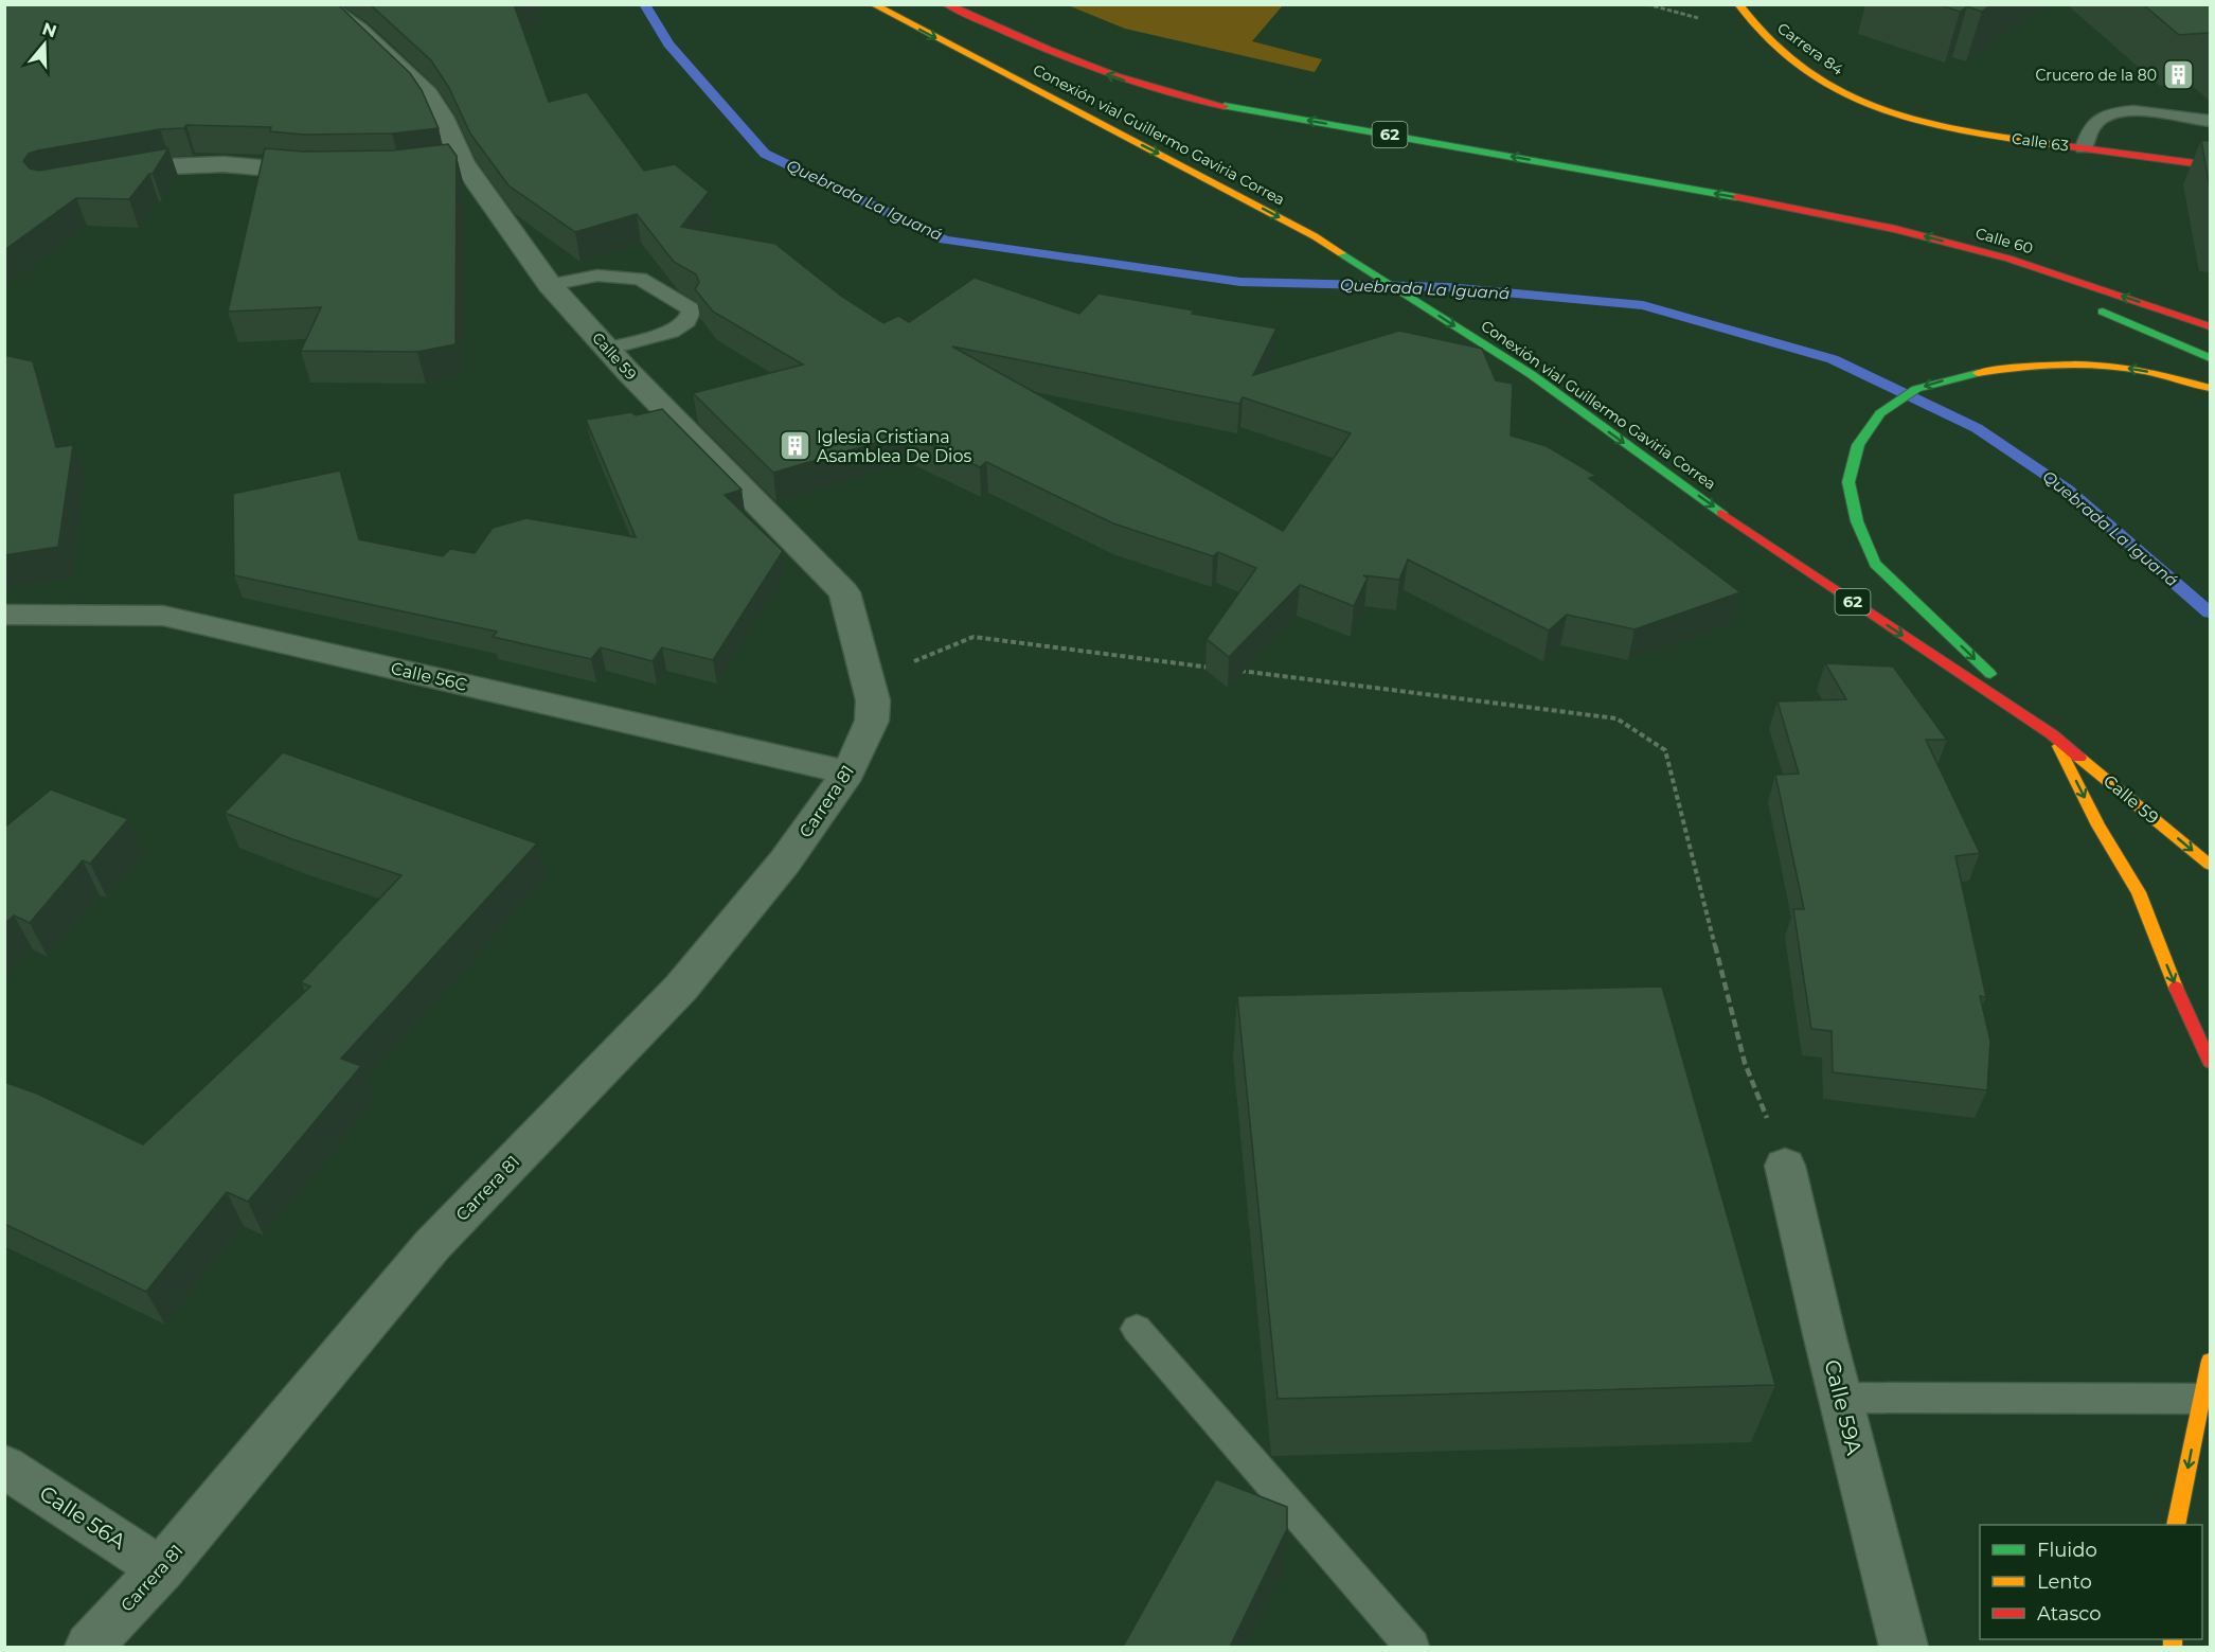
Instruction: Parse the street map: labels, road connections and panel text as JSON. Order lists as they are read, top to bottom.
{
  "streets": {
    "main road": [
      "Carrera 84",
      "Conexión vial Guillermo Gaviria Correa",
      "62",
      "Calle 63",
      "Calle 60",
      "Calle 59"
    ],
    "street": [
      "Calle 56C",
      "Carrera 81",
      "Calle 59A",
      "Calle 56A"
    ]
  },
  "crossings": [
    ["Carrera 84", "Calle 63"],
    ["Conexión vial Guillermo Gaviria Correa", "Calle 60"],
    ["Conexión vial Guillermo Gaviria Correa", "Calle 59"],
    ["Calle 59", "Carrera 81"],
    ["Calle 56C", "Carrera 81"],
    ["Carrera 81", "Calle 56A"]
  ],
  "water": ["Quebrada La Iguaná"],
  "places": {
    "building": ["Crucero de la 80", "Iglesia Cristiana Asamblea De Dios"]
  },
  "legend": ["Fluido", "Lento", "Atasco"],
  "north": "top"
}
